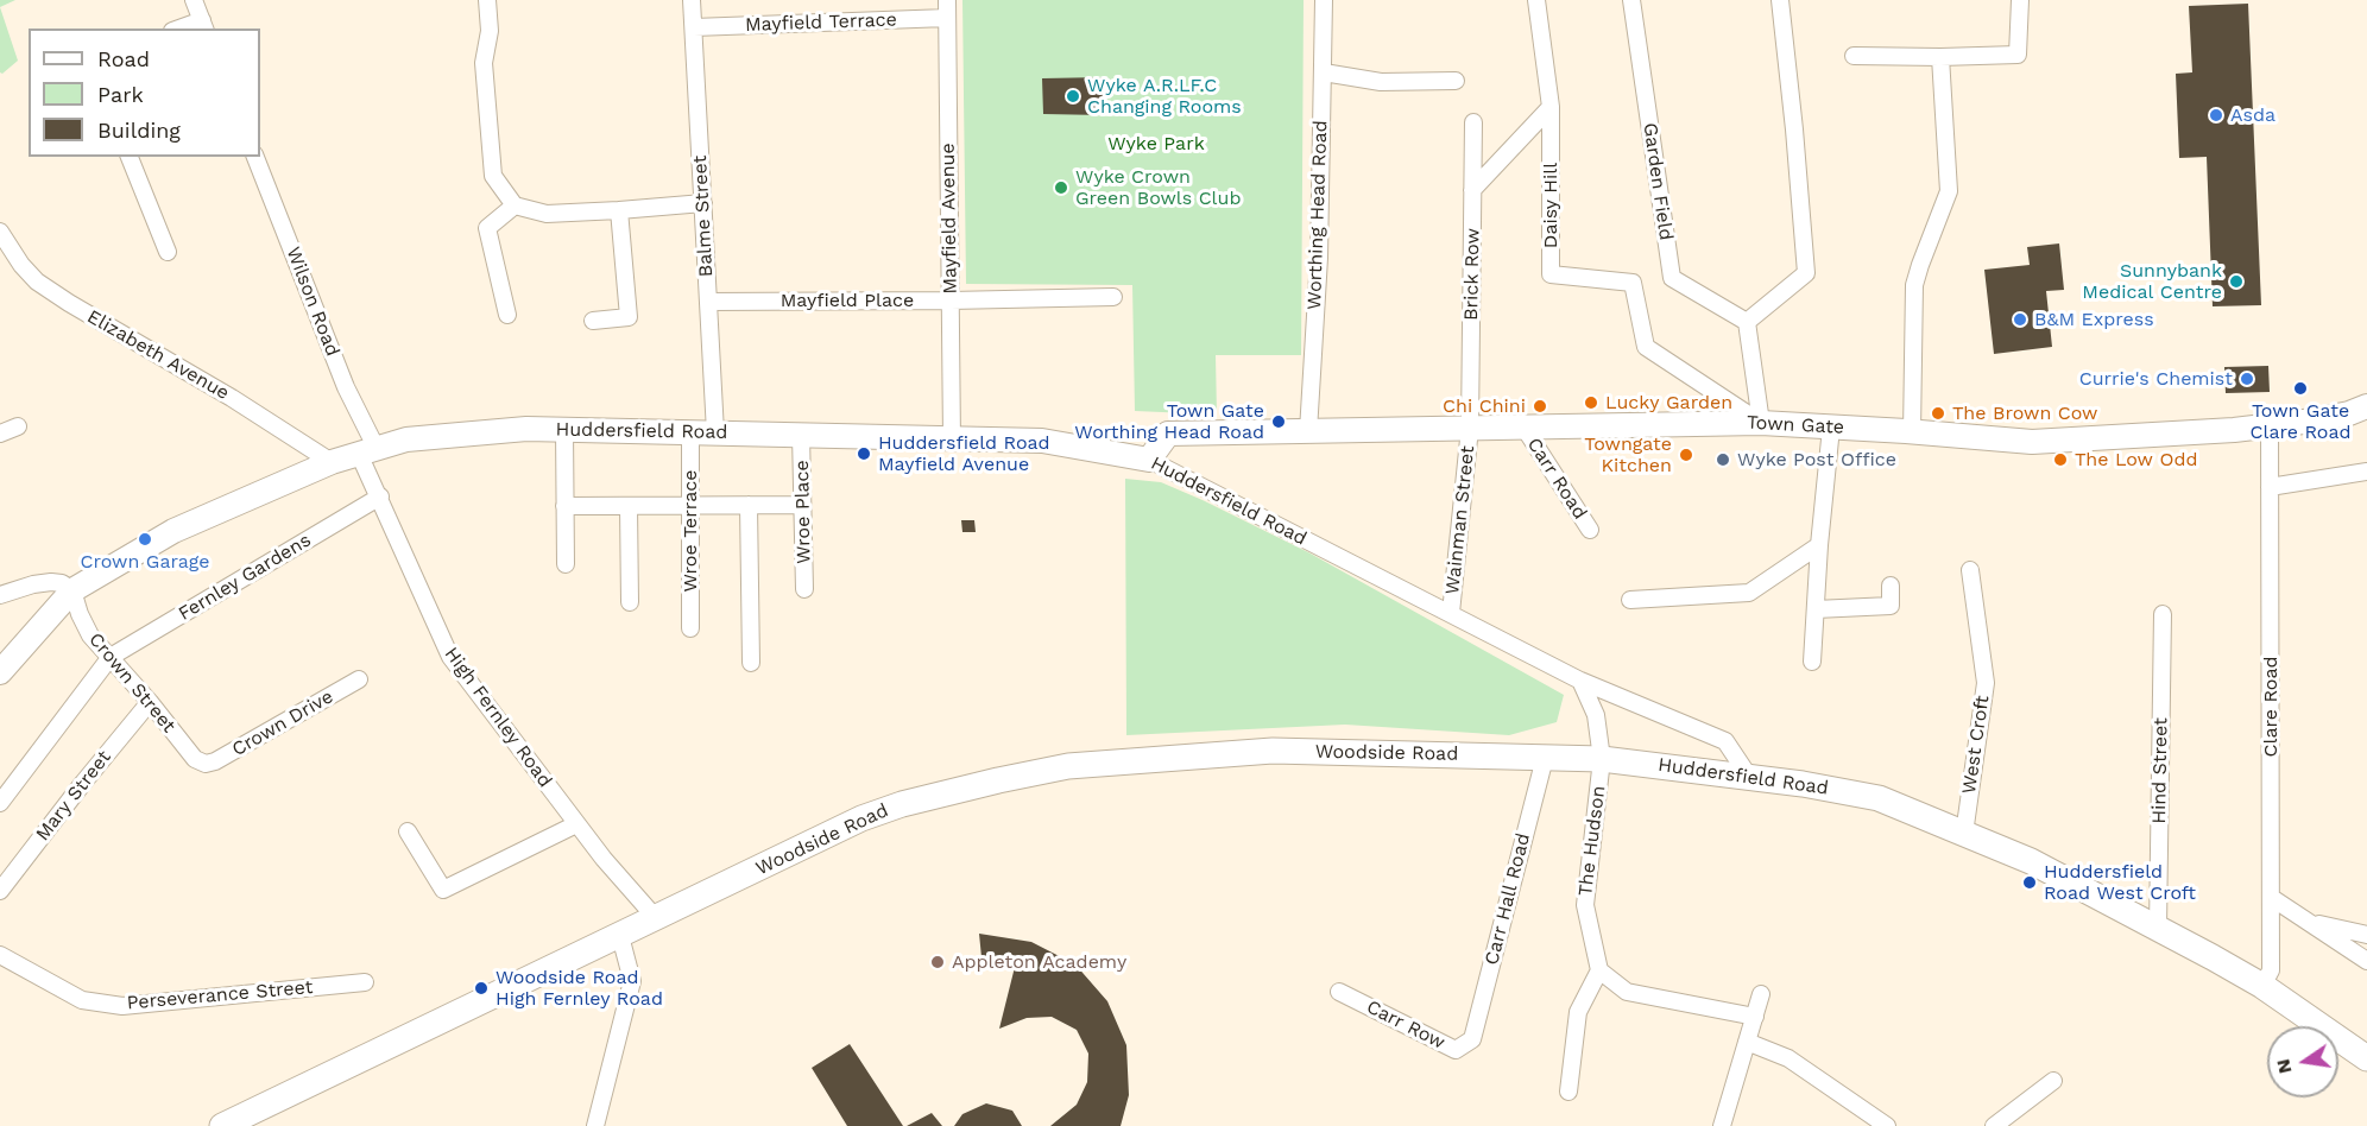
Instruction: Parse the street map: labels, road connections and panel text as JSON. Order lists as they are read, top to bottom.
{
  "streets": {
    "main road": ["Town Gate", "Huddersfield Road", "Woodside Road"],
    "street": [
      "Mayfield Terrace",
      "Garden Field",
      "Daisy Hill",
      "Worthing Head Road",
      "Balme Street",
      "Mayfield Avenue",
      "Brick Row",
      "Mayfield Place",
      "Wilson Road",
      "Elizabeth Avenue",
      "Carr Road",
      "Wroe Place",
      "Wainman Street",
      "Wroe Terrace",
      "Fernley Gardens",
      "Crown Street",
      "Clare Road",
      "High Fernley Road",
      "Crown Drive",
      "West Croft",
      "Hind Street",
      "Mary Street",
      "The Hudson",
      "Carr Hall Road",
      "Perseverance Street",
      "Carr Row"
    ]
  },
  "crossings": [
    ["Mayfield Terrace", "Balme Street"],
    ["Mayfield Terrace", "Mayfield Avenue"],
    ["Daisy Hill", "Town Gate"],
    ["Worthing Head Road", "Town Gate"],
    ["Balme Street", "Mayfield Place"],
    ["Balme Street", "Huddersfield Road"],
    ["Mayfield Avenue", "Mayfield Place"],
    ["Mayfield Avenue", "Huddersfield Road"],
    ["Brick Row", "Town Gate"],
    ["Brick Row", "Wainman Street"],
    ["Wilson Road", "Huddersfield Road"],
    ["Wilson Road", "High Fernley Road"],
    ["Elizabeth Avenue", "Huddersfield Road"],
    ["Town Gate", "Huddersfield Road"],
    ["Town Gate", "Carr Road"],
    ["Town Gate", "Wainman Street"],
    ["Town Gate", "Clare Road"],
    ["Huddersfield Road", "Wroe Place"],
    ["Huddersfield Road", "Wainman Street"],
    ["Huddersfield Road", "Wroe Terrace"],
    ["Huddersfield Road", "Crown Street"],
    ["Huddersfield Road", "Clare Road"],
    ["Huddersfield Road", "High Fernley Road"],
    ["Huddersfield Road", "West Croft"],
    ["Huddersfield Road", "Woodside Road"],
    ["Huddersfield Road", "Hind Street"],
    ["Huddersfield Road", "The Hudson"],
    ["Fernley Gardens", "Crown Street"],
    ["Fernley Gardens", "High Fernley Road"],
    ["Crown Street", "Crown Drive"],
    ["Crown Street", "Mary Street"],
    ["High Fernley Road", "Woodside Road"],
    ["Woodside Road", "The Hudson"],
    ["Woodside Road", "Carr Hall Road"],
    ["Carr Hall Road", "Carr Row"]
  ],
  "parks": ["Wyke Park"],
  "places": [
    "Wyke A.R.LF.C Changing Rooms",
    "Asda",
    "Wyke Crown Green Bowls Club",
    "Sunnybank Medical Centre",
    "B&M Express",
    "Currie's Chemist",
    "Town Gate Clare Road",
    "Lucky Garden",
    "Chi Chini",
    "The Brown Cow",
    "Town Gate Worthing Head Road",
    "Huddersfield Road Mayfield Avenue",
    "Towngate Kitchen",
    "Wyke Post Office",
    "The Low Odd",
    "Crown Garage",
    "Huddersfield Road West Croft",
    "Appleton Academy",
    "Woodside Road High Fernley Road"
  ],
  "legend": ["Road", "Park", "Building"],
  "north": "left"
}
